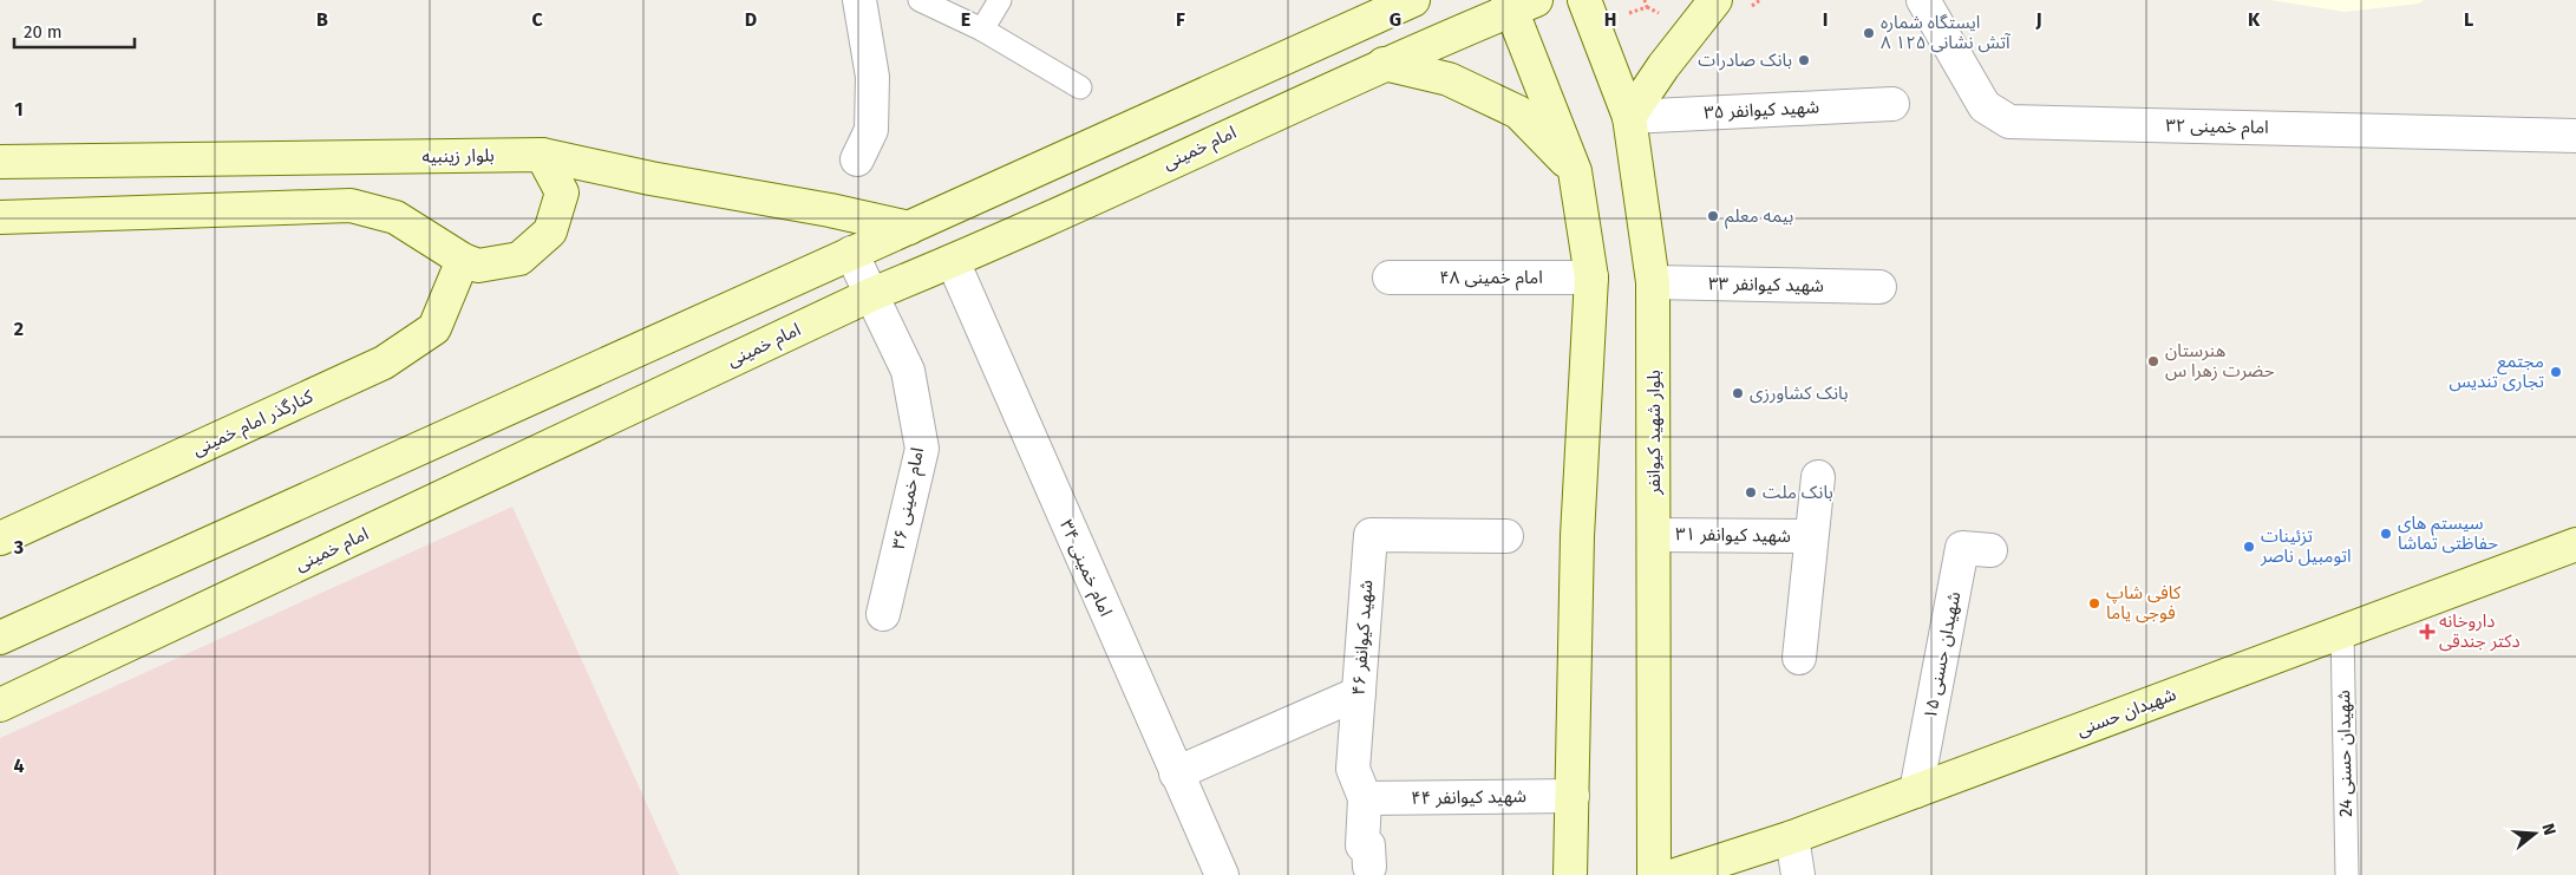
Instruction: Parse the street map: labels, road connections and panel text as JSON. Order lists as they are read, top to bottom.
{
  "streets": {
    "main road": [
      "امام خمینی",
      "بلوار زینبیه",
      "کنارگذر امام خمینی",
      "بلوار شهید کیوانفر",
      "شهیدان حسنی"
    ],
    "street": [
      "شهید کیوانفر ۳۵",
      "امام خمینی ۳۲",
      "امام خمینی ۴۸",
      "شهید کیوانفر ۳۳",
      "امام خمینی ۳۶",
      "شهید کیوانفر ۳۱",
      "امام خمینی ۳۴",
      "شهید کیوانفر ۴۶",
      "شهیدان حسنی ۱۵",
      "شهید کیوانفر ۴۴"
    ],
    "lane": ["شهیدان حسنی 24"]
  },
  "crossings": [
    ["شهید کیوانفر ۳۵", "بلوار شهید کیوانفر"],
    ["امام خمینی", "امام خمینی ۳۶"],
    ["امام خمینی", "امام خمینی ۳۴"],
    ["شهید کیوانفر ۳۳", "بلوار شهید کیوانفر"],
    ["بلوار شهید کیوانفر", "شهید کیوانفر ۳۱"],
    ["شهید کیوانفر ۴۶", "شهید کیوانفر ۴۴"],
    ["شهیدان حسنی ۱۵", "شهیدان حسنی"],
    ["شهیدان حسنی", "شهیدان حسنی 24"]
  ],
  "places": {
    "other": [
      "ایستگاه شماره ۸ آتش نشانی ۱۲۵",
      "بانک صادرات",
      "بیمه معلم",
      "هنرستان حضرت زهرا س",
      "مجتمع تجاری تندیس",
      "بانک کشاورزی",
      "بانک ملت",
      "سیستم های حفاظتی تماشا",
      "تزئینات اتومبیل ناصر",
      "کافی شاپ فوجی یاما"
    ],
    "health": ["داروخانه دکتر جندقی"]
  },
  "scale_bar": "20 m",
  "north": "right",
  "grid": {
    "columns": [
      "B",
      "C",
      "D",
      "E",
      "F",
      "G",
      "H",
      "I",
      "J",
      "K",
      "L"
    ],
    "rows": [
      "1",
      "2",
      "3",
      "4"
    ]
  }
}
